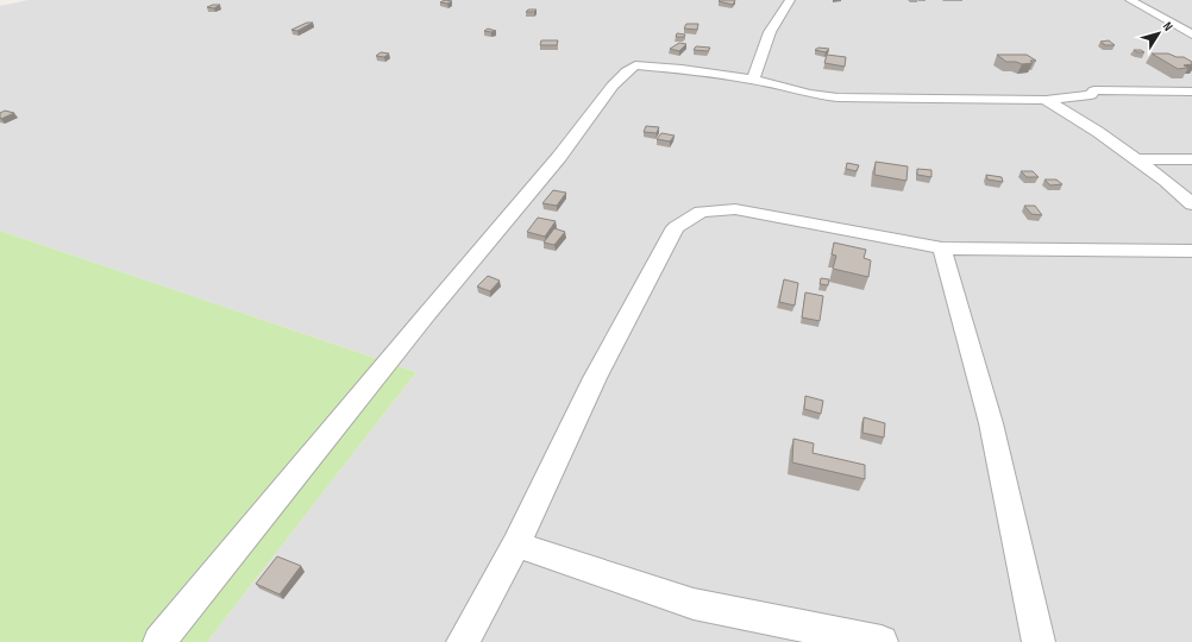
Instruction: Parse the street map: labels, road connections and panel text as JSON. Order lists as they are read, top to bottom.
{
  "north": "top right"
}
